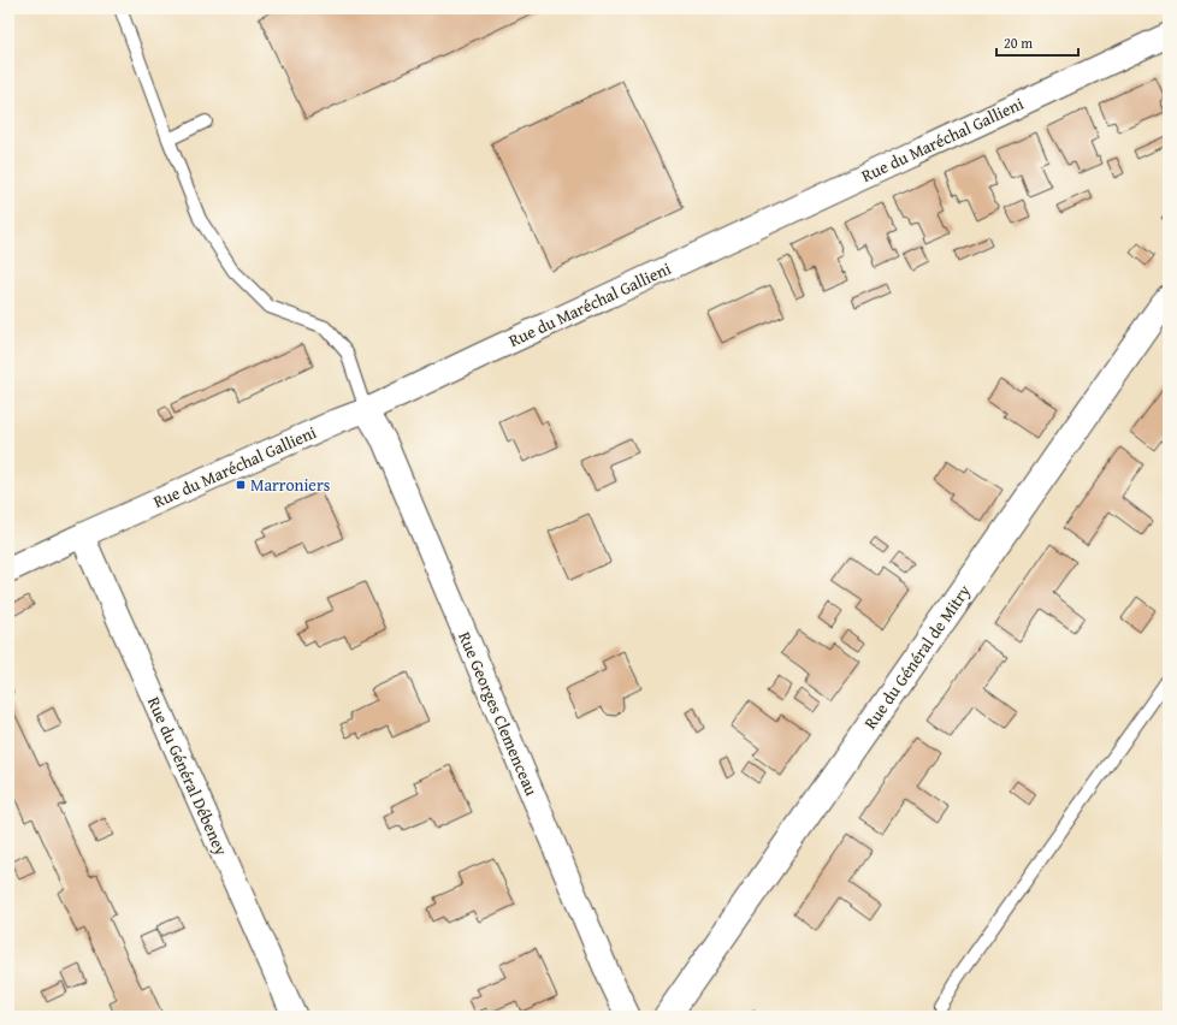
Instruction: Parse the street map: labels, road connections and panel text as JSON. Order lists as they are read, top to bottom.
{
  "streets": {
    "street": [
      "Rue du Maréchal Gallieni",
      "Rue du Général de Mitry",
      "Rue Georges Clemenceau",
      "Rue du Général Débeney"
    ]
  },
  "crossings": [
    ["Rue du Maréchal Gallieni", "Rue Georges Clemenceau"],
    ["Rue du Maréchal Gallieni", "Rue du Général Débeney"]
  ],
  "places": {
    "transit": ["Marroniers"]
  },
  "scale_bar": "20 m"
}
